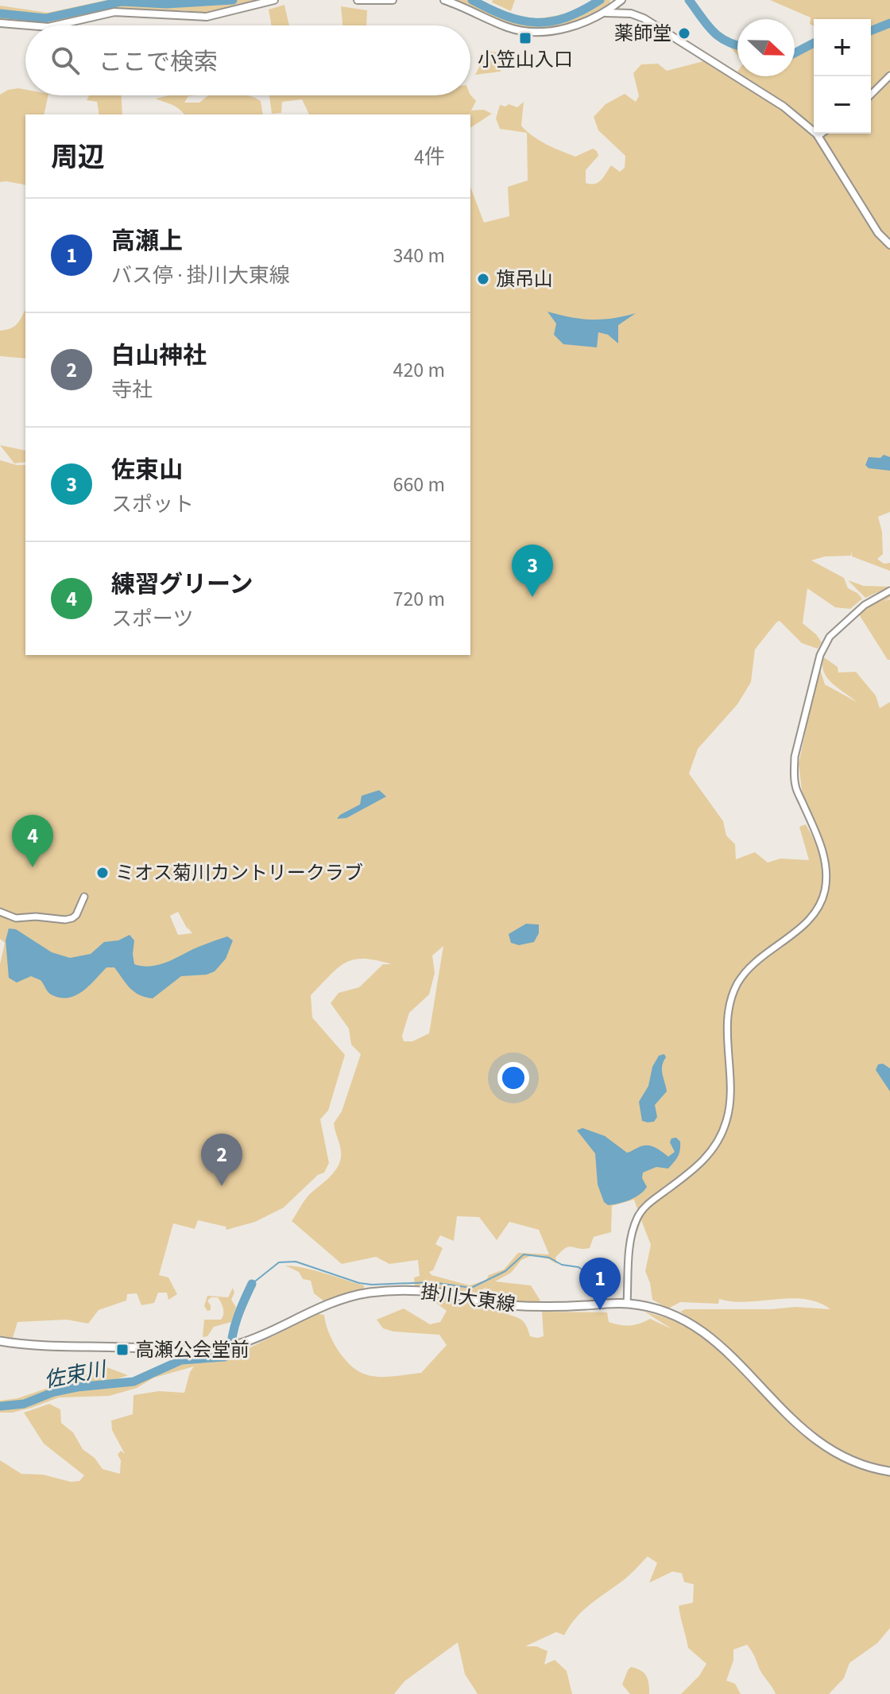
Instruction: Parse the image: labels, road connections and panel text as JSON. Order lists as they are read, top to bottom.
{
  "streets": {
    "main road": ["掛川大東線"]
  },
  "water": ["佐束川"],
  "places": {
    "other": ["薬師堂", "旗吊山", "ミオス菊川カントリークラブ"],
    "transit": ["小笠山入口", "高瀬公会堂前"]
  },
  "north": "right",
  "page": {
    "map_buttons": ["+", "−"],
    "search": "ここで検索",
    "heading": ["周辺", "4件"],
    "list": [
      {
        "mark": "1",
        "name": "高瀬上",
        "note": "バス停 · 掛川大東線",
        "value": "340 m"
      },
      {
        "mark": "2",
        "name": "白山神社",
        "note": "寺社",
        "value": "420 m"
      },
      {
        "mark": "3",
        "name": "佐束山",
        "note": "スポット",
        "value": "660 m"
      },
      {
        "mark": "4",
        "name": "練習グリーン",
        "note": "スポーツ",
        "value": "720 m"
      }
    ],
    "pins": [
      "3",
      "4",
      "2",
      "1"
    ]
  }
}
